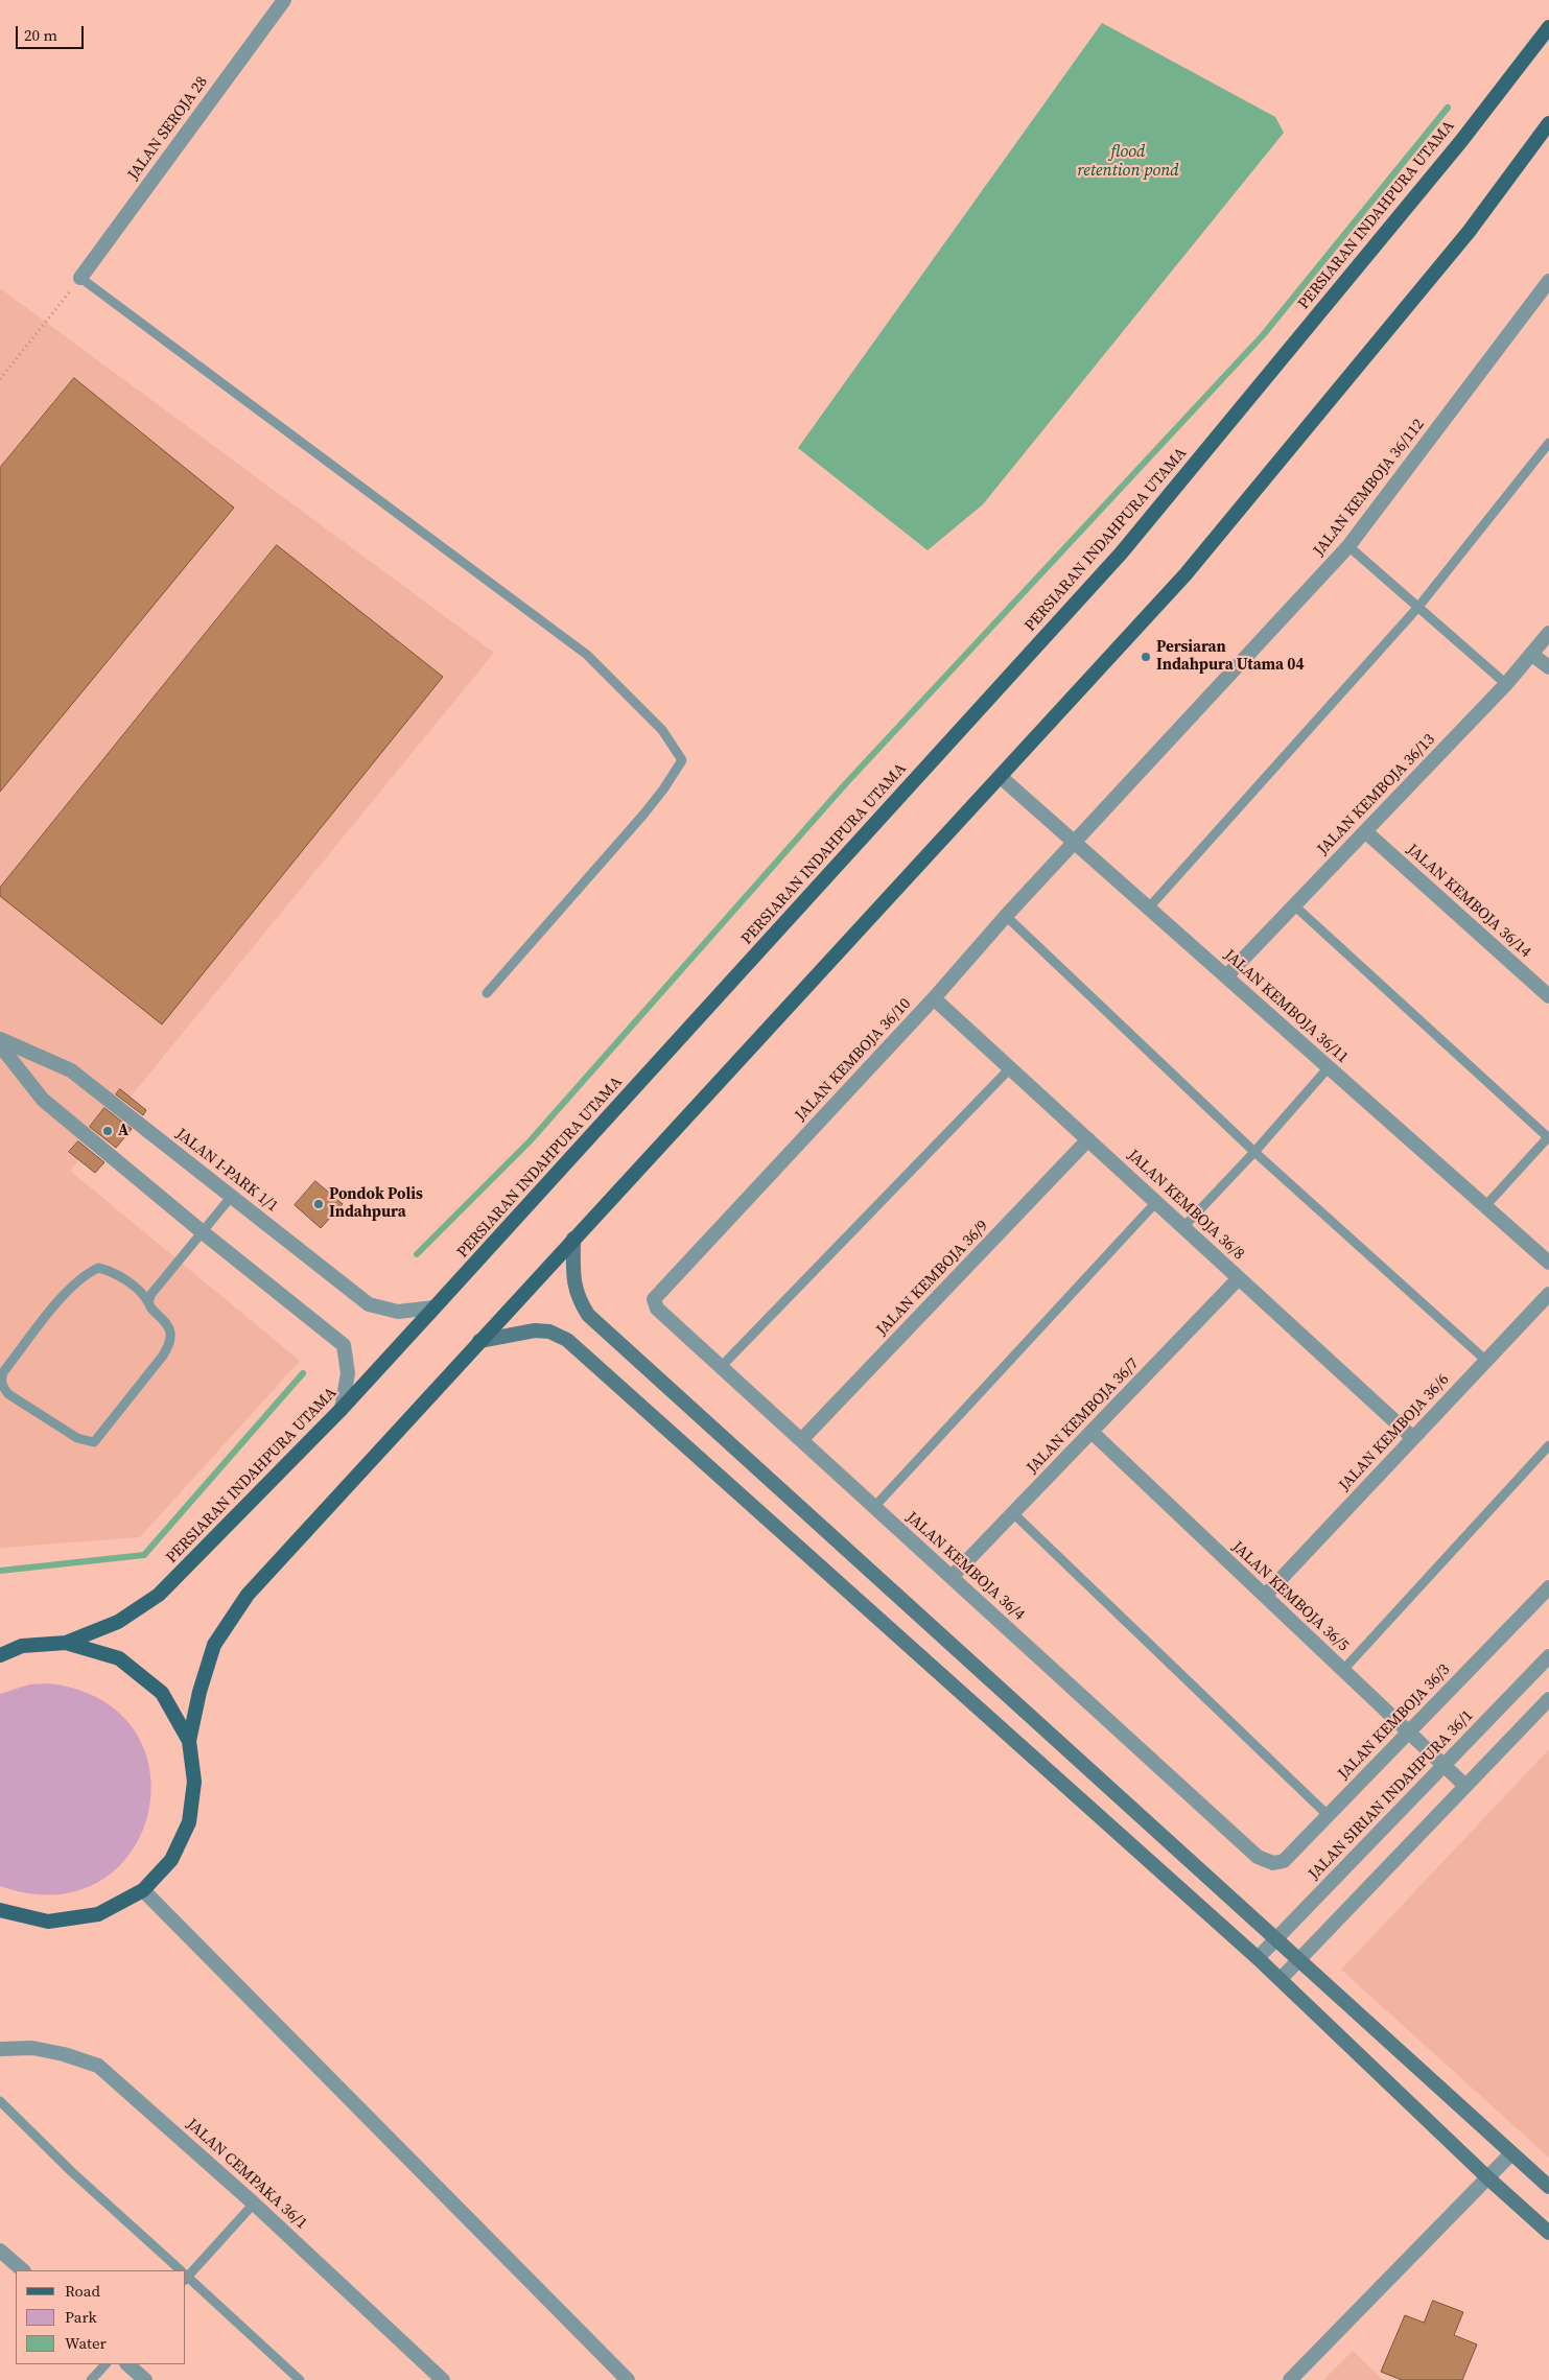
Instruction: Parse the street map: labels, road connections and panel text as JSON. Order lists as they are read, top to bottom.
{
  "streets": {
    "main road": ["PERSIARAN INDAHPURA UTAMA"],
    "street": [
      "JALAN SEROJA 28",
      "JALAN KEMBOJA 36/112",
      "JALAN KEMBOJA 36/13",
      "JALAN KEMBOJA 36/14",
      "JALAN KEMBOJA 36/11",
      "JALAN KEMBOJA 36/10",
      "JALAN I-PARK 1/1",
      "JALAN KEMBOJA 36/8",
      "JALAN KEMBOJA 36/9",
      "JALAN KEMBOJA 36/7",
      "JALAN KEMBOJA 36/6",
      "JALAN KEMBOJA 36/4",
      "JALAN KEMBOJA 36/5",
      "JALAN KEMBOJA 36/3",
      "JALAN SIRIAN INDAHPURA 36/1",
      "JALAN CEMPAKA 36/1"
    ]
  },
  "crossings": [
    ["PERSIARAN INDAHPURA UTAMA", "JALAN I-PARK 1/1"],
    ["JALAN KEMBOJA 36/112", "JALAN KEMBOJA 36/11"],
    ["JALAN KEMBOJA 36/112", "JALAN KEMBOJA 36/10"],
    ["JALAN KEMBOJA 36/13", "JALAN KEMBOJA 36/14"],
    ["JALAN KEMBOJA 36/13", "JALAN KEMBOJA 36/11"],
    ["JALAN KEMBOJA 36/11", "JALAN KEMBOJA 36/10"],
    ["JALAN KEMBOJA 36/10", "JALAN KEMBOJA 36/8"],
    ["JALAN KEMBOJA 36/10", "JALAN KEMBOJA 36/4"],
    ["JALAN KEMBOJA 36/8", "JALAN KEMBOJA 36/9"],
    ["JALAN KEMBOJA 36/8", "JALAN KEMBOJA 36/7"],
    ["JALAN KEMBOJA 36/8", "JALAN KEMBOJA 36/6"],
    ["JALAN KEMBOJA 36/9", "JALAN KEMBOJA 36/4"],
    ["JALAN KEMBOJA 36/7", "JALAN KEMBOJA 36/4"],
    ["JALAN KEMBOJA 36/7", "JALAN KEMBOJA 36/5"],
    ["JALAN KEMBOJA 36/6", "JALAN KEMBOJA 36/5"],
    ["JALAN KEMBOJA 36/4", "JALAN KEMBOJA 36/3"],
    ["JALAN KEMBOJA 36/5", "JALAN KEMBOJA 36/3"],
    ["JALAN KEMBOJA 36/5", "JALAN SIRIAN INDAHPURA 36/1"]
  ],
  "water": ["flood retention pond"],
  "places": ["Persiaran Indahpura Utama 04", "A", "Pondok Polis Indahpura"],
  "legend": ["Road", "Park", "Water"],
  "scale_bar": "20 m"
}
